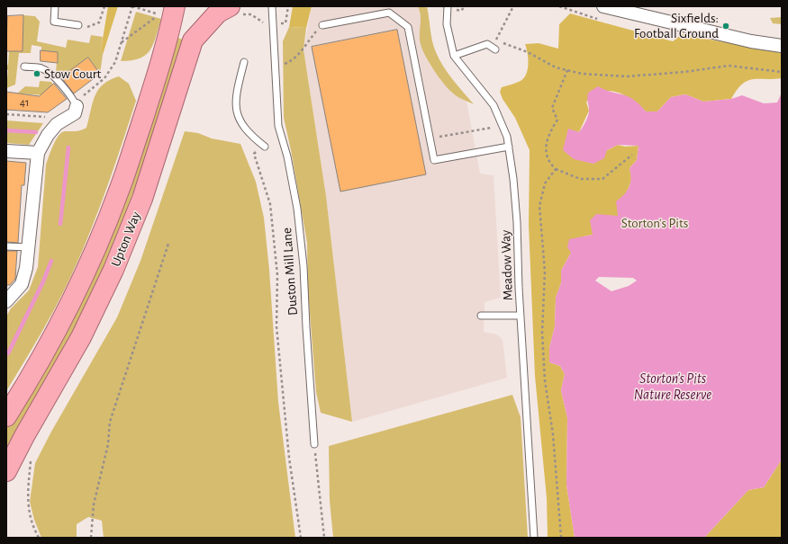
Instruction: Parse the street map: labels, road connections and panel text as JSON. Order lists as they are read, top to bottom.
{
  "streets": {
    "highway": ["Upton Way"],
    "lane": ["Meadow Way", "Duston Mill Lane"]
  },
  "water": ["Storton's Pits Nature Reserve"],
  "parks": ["Storton's Pits"],
  "places": ["Sixfields: Football Ground", "Stow Court"],
  "house_numbers": ["41"]
}
